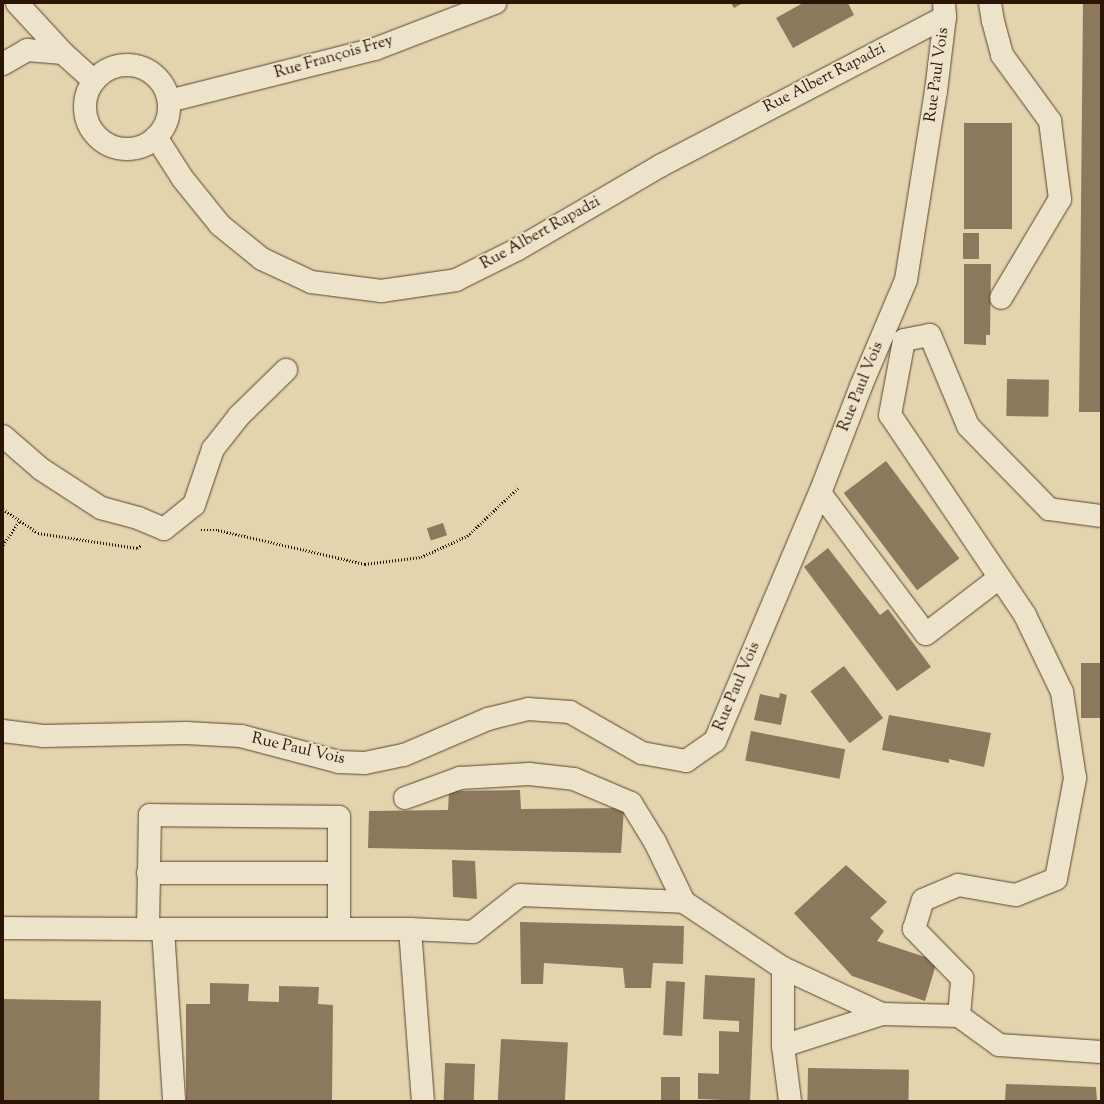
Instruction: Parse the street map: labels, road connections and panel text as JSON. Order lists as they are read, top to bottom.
{
  "streets": {
    "street": ["Rue François Frey", "Rue Paul Vois", "Rue Albert Rapadzi"]
  },
  "crossings": [
    ["Rue François Frey", "Rue Albert Rapadzi"],
    ["Rue Paul Vois", "Rue Albert Rapadzi"]
  ]
}
